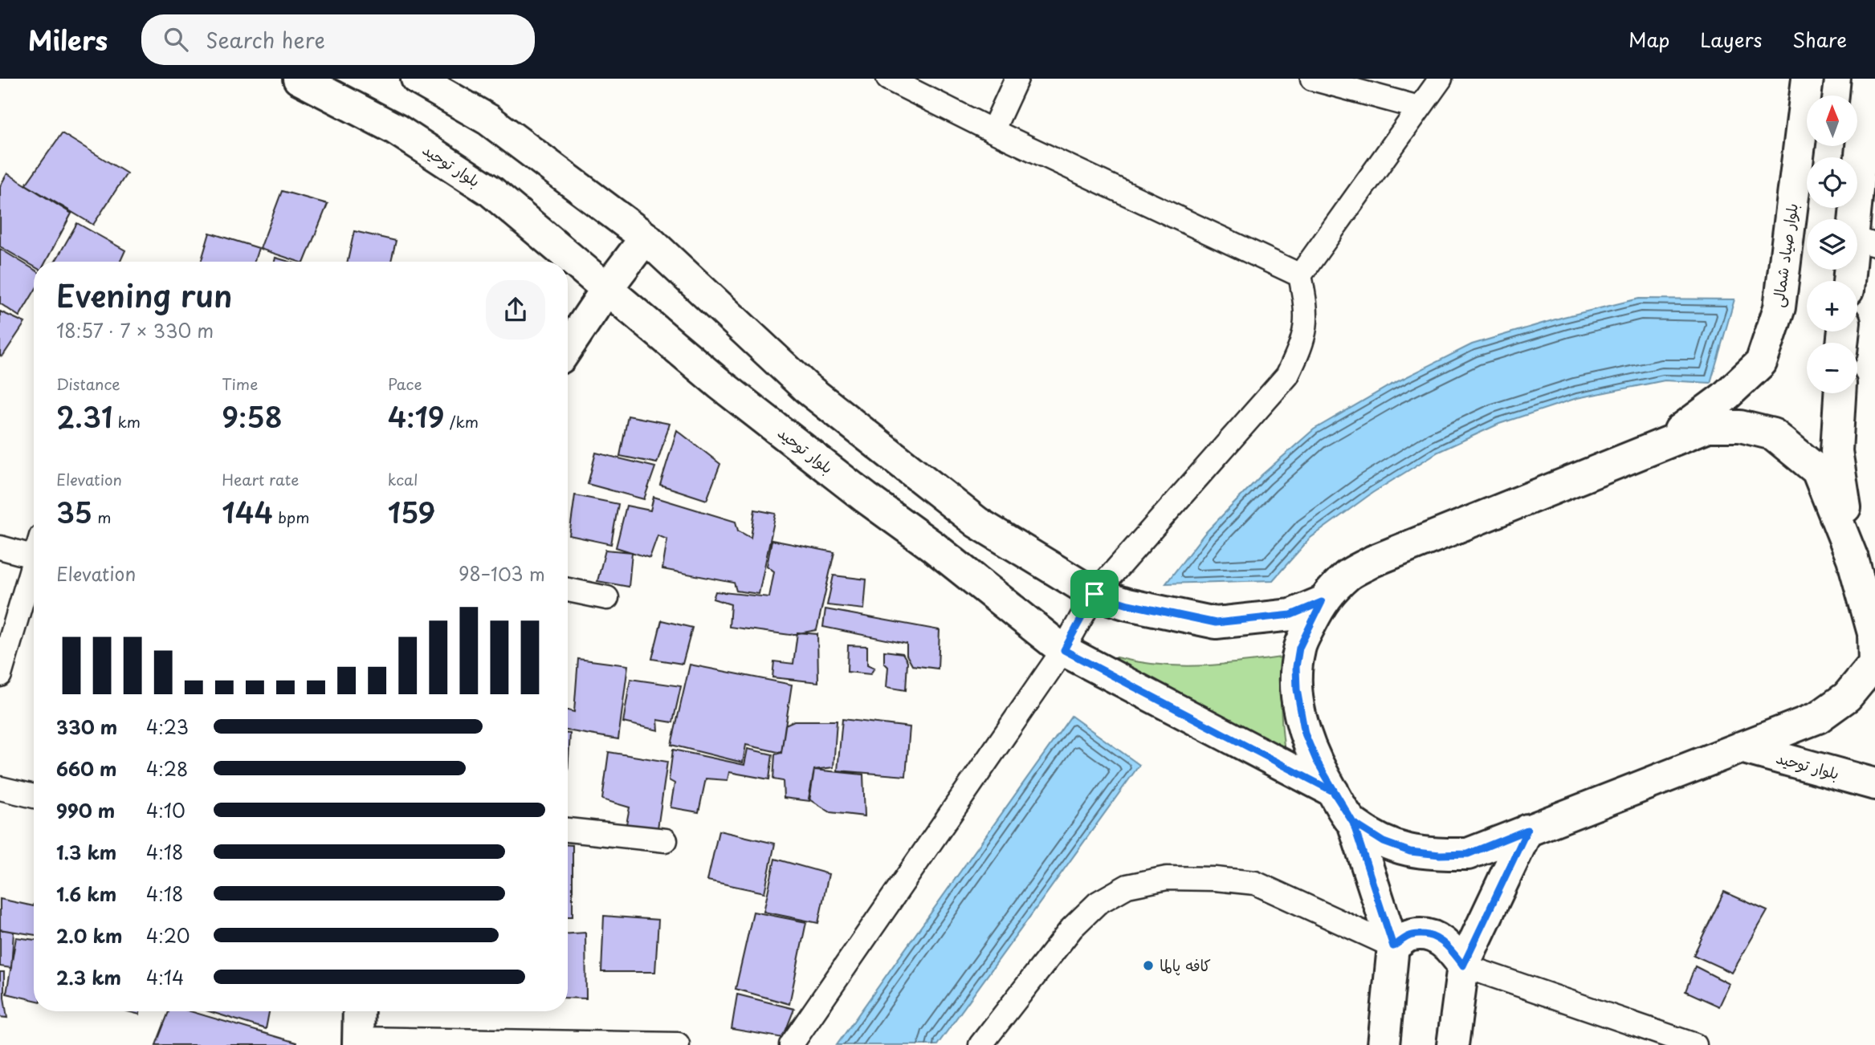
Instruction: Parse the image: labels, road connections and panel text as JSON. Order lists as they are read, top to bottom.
{
  "streets": {
    "main road": ["بلوار توحید", "بلوار صیاد شمالی"]
  },
  "places": ["کافه پالما"],
  "north": "top",
  "page": {
    "header": "Milers",
    "search": "Search here",
    "nav": ["Map", "Layers", "Share"],
    "map_buttons": ["+", "−"],
    "heading": ["Evening run", "18:57 · 7 × 330 m"],
    "stats": [
      ["Distance", "2.31 km"],
      ["Time", "9:58"],
      ["Pace", "4:19 /km"],
      ["Elevation", "35 m"],
      ["Heart rate", "144 bpm"],
      ["kcal", "159"]
    ],
    "chart": ["Elevation", "98–103 m"],
    "list": [
      {
        "name": "330 m",
        "note": "4:23"
      },
      {
        "name": "660 m",
        "note": "4:28"
      },
      {
        "name": "990 m",
        "note": "4:10"
      },
      {
        "name": "1.3 km",
        "note": "4:18"
      },
      {
        "name": "1.6 km",
        "note": "4:18"
      },
      {
        "name": "2.0 km",
        "note": "4:20"
      },
      {
        "name": "2.3 km",
        "note": "4:14"
      }
    ]
  }
}
